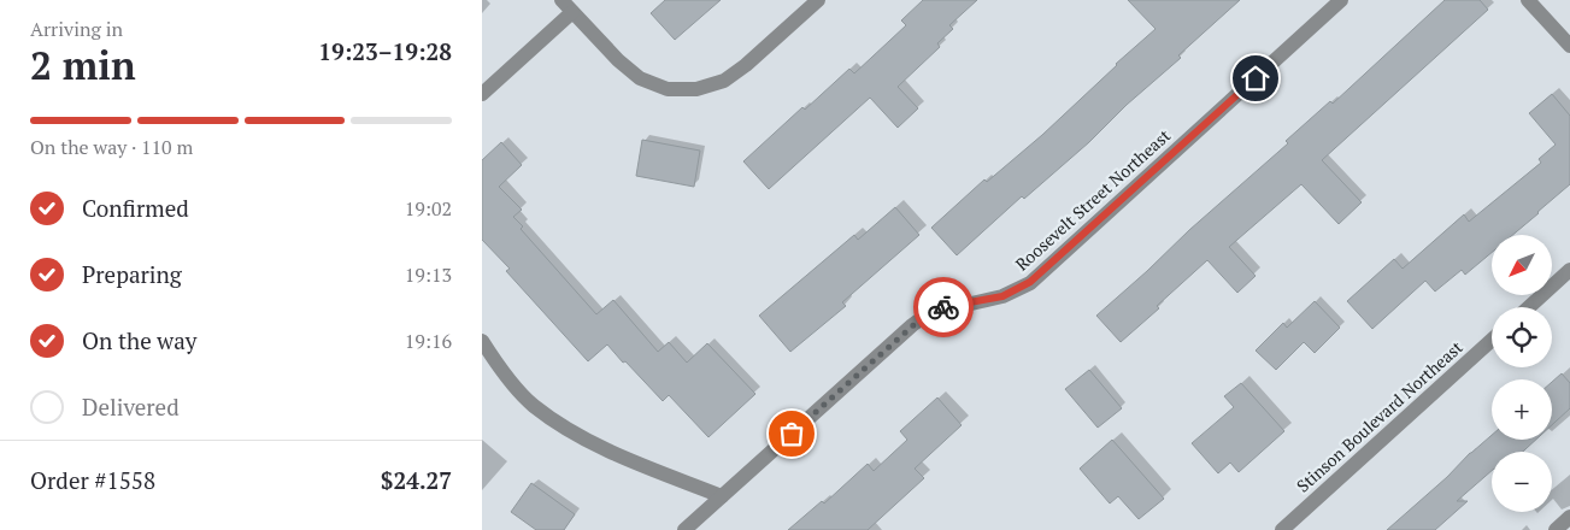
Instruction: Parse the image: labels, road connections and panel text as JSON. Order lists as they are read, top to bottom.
{
  "streets": {
    "street": ["Roosevelt Street Northeast", "Stinson Boulevard Northeast"]
  },
  "north": "bottom left",
  "page": {
    "heading": ["2 min", "Arriving in", "19:23–19:28"],
    "panel": ["Order #1558", "$24.27"],
    "bar": "On the way · 110 m",
    "list": [
      ["Confirmed", "19:02"],
      ["Preparing", "19:13"],
      ["On the way", "19:16"],
      "Delivered"
    ],
    "map_buttons": ["+", "−"]
  }
}
